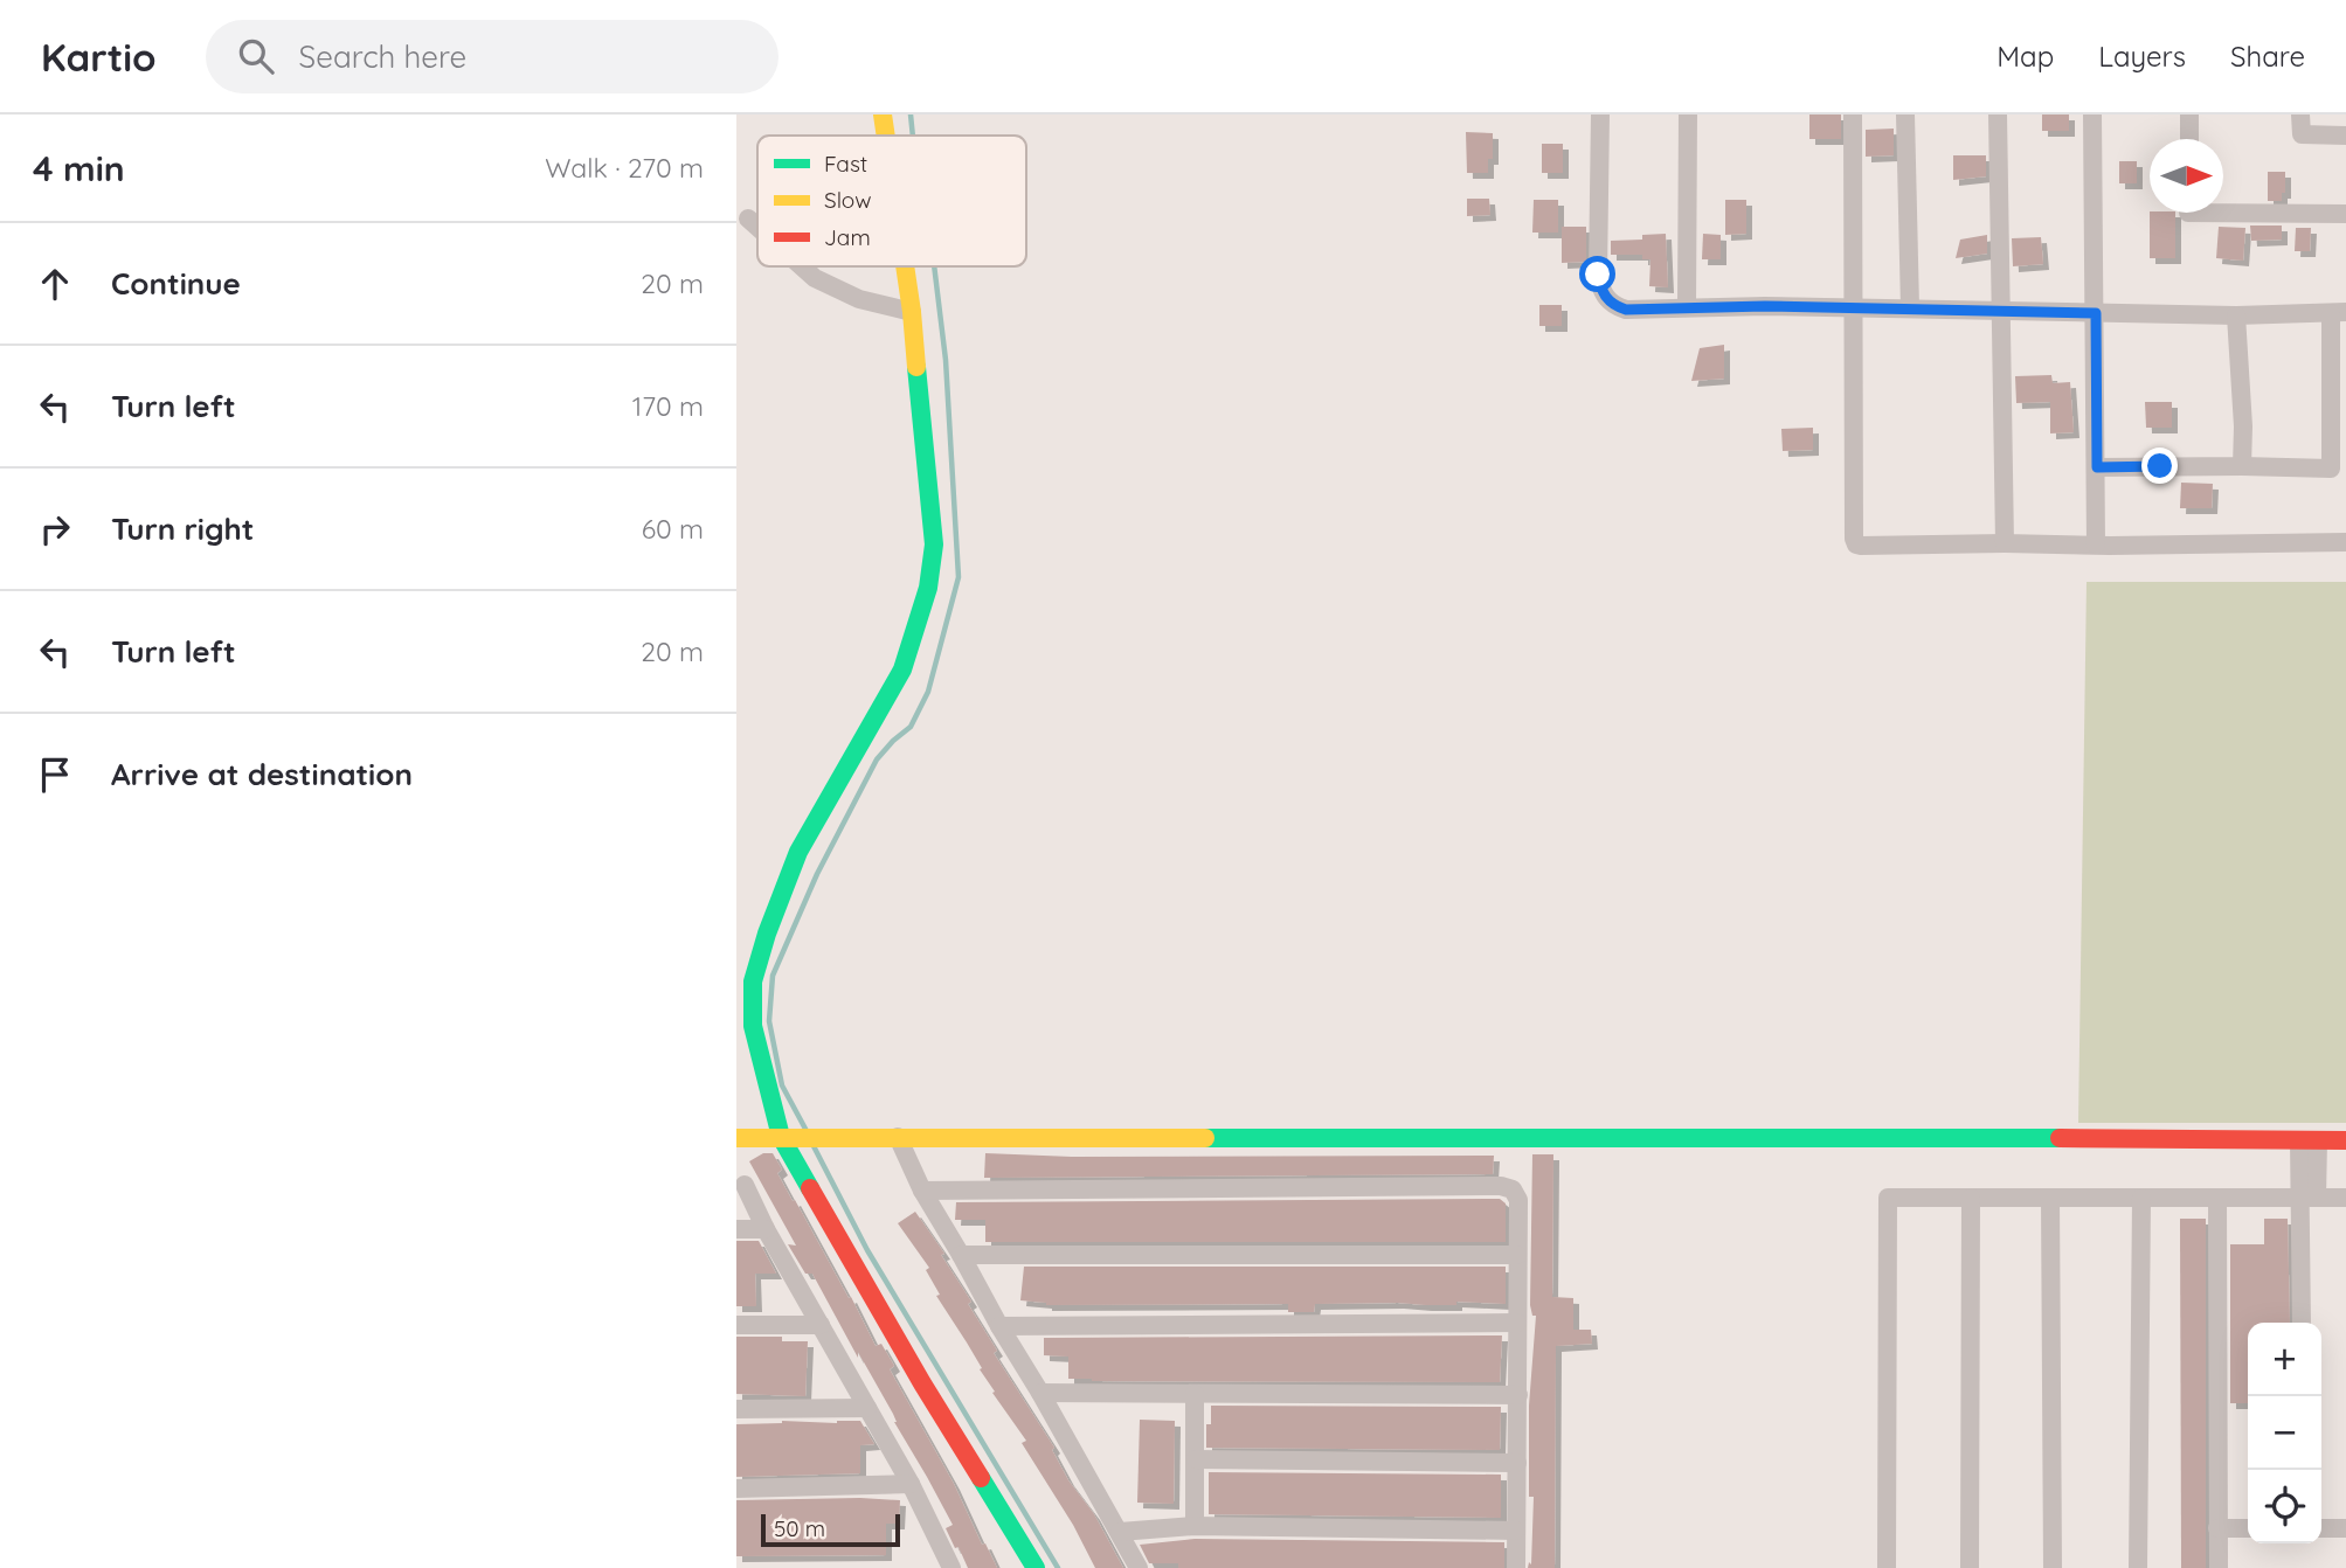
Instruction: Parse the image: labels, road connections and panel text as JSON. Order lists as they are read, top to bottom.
{
  "legend": ["Fast", "Slow", "Jam"],
  "scale_bar": "50 m",
  "north": "right",
  "page": {
    "header": "Kartio",
    "search": "Search here",
    "nav": ["Map", "Layers", "Share"],
    "heading": ["4 min", "Walk · 270 m"],
    "list": [
      ["Continue", "20 m"],
      ["Turn left", "170 m"],
      ["Turn right", "60 m"],
      ["Turn left", "20 m"],
      "Arrive at destination"
    ],
    "map_buttons": ["+", "−"],
    "scale": "50 m"
  }
}
